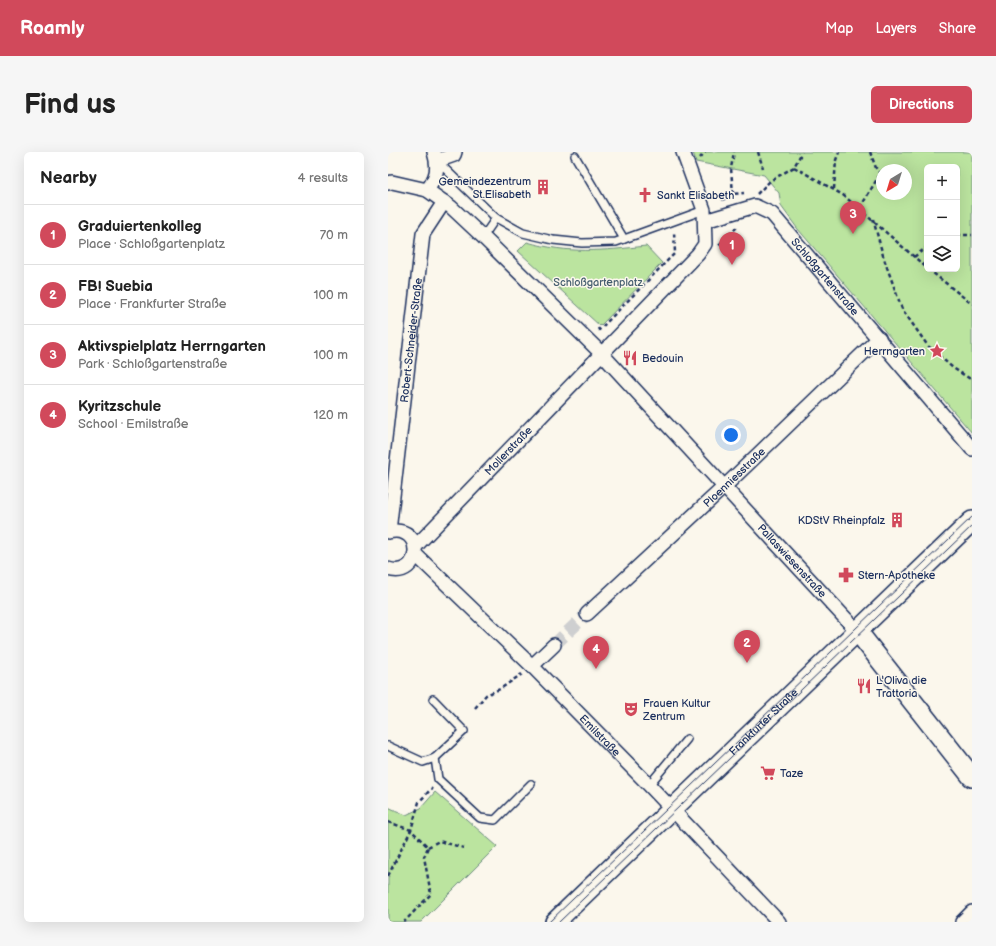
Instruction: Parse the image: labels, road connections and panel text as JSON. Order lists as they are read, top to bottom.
{
  "streets": {
    "main road": ["Pallaswiesenstraße", "Frankfurter Straße"],
    "street": [
      "Schloßgartenstraße",
      "Robert-Schneider-Straße",
      "Mollerstraße",
      "Ploenniesstraße",
      "Emilstraße"
    ]
  },
  "crossings": [
    ["Schloßgartenstraße", "Ploenniesstraße"],
    ["Robert-Schneider-Straße", "Emilstraße"],
    ["Mollerstraße", "Pallaswiesenstraße"],
    ["Mollerstraße", "Emilstraße"],
    ["Ploenniesstraße", "Pallaswiesenstraße"],
    ["Pallaswiesenstraße", "Frankfurter Straße"],
    ["Frankfurter Straße", "Emilstraße"]
  ],
  "parks": ["Schloßgartenplatz"],
  "places": {
    "building": ["Gemeindezentrum St.Elisabeth", "KDStV Rheinpfalz"],
    "church": ["Sankt Elisabeth"],
    "place": ["Herrngarten"],
    "restaurant": ["Bedouin", "L'Oliva die Trattoria"],
    "pharmacy": ["Stern-Apotheke"],
    "theatre": ["Frauen Kultur Zentrum"],
    "supermarket": ["Taze"]
  },
  "north": "bottom left",
  "page": {
    "header": "Roamly",
    "nav": ["Map", "Layers", "Share"],
    "buttons": "Directions",
    "title": "Find us",
    "heading": ["Nearby", "4 results"],
    "map_buttons": ["+", "−"],
    "pins": [
      "3",
      "1",
      "2",
      "4"
    ],
    "list": [
      {
        "mark": "1",
        "name": "Graduiertenkolleg",
        "note": "Place · Schloßgartenplatz",
        "value": "70 m"
      },
      {
        "mark": "2",
        "name": "FB! Suebia",
        "note": "Place · Frankfurter Straße",
        "value": "100 m"
      },
      {
        "mark": "3",
        "name": "Aktivspielplatz Herrngarten",
        "note": "Park · Schloßgartenstraße",
        "value": "100 m"
      },
      {
        "mark": "4",
        "name": "Kyritzschule",
        "note": "School · Emilstraße",
        "value": "120 m"
      }
    ]
  }
}
